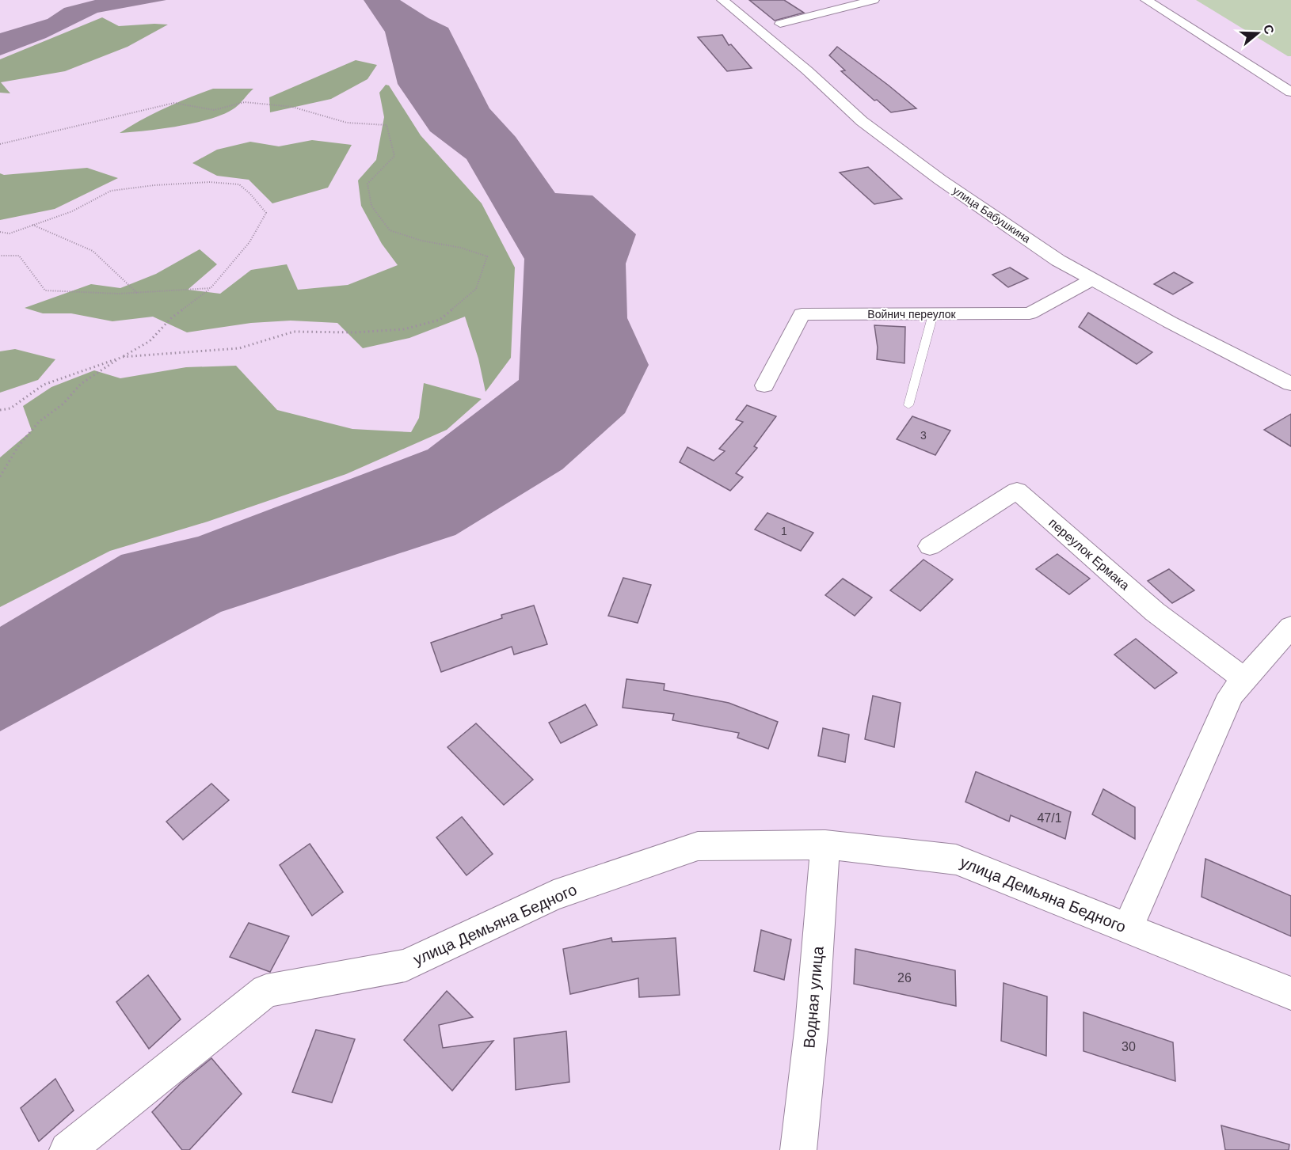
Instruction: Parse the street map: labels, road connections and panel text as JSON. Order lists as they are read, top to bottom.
{
  "streets": {
    "street": [
      "улица Бабушкина",
      "Войнич переулок",
      "переулок Ермака",
      "улица Демьяна Бедного",
      "Водная улица"
    ]
  },
  "crossings": [
    ["улица Бабушкина", "Войнич переулок"],
    ["улица Демьяна Бедного", "Водная улица"]
  ],
  "house_numbers": [
    "3",
    "1",
    "47/1",
    "26",
    "30"
  ],
  "north": "right"
}
